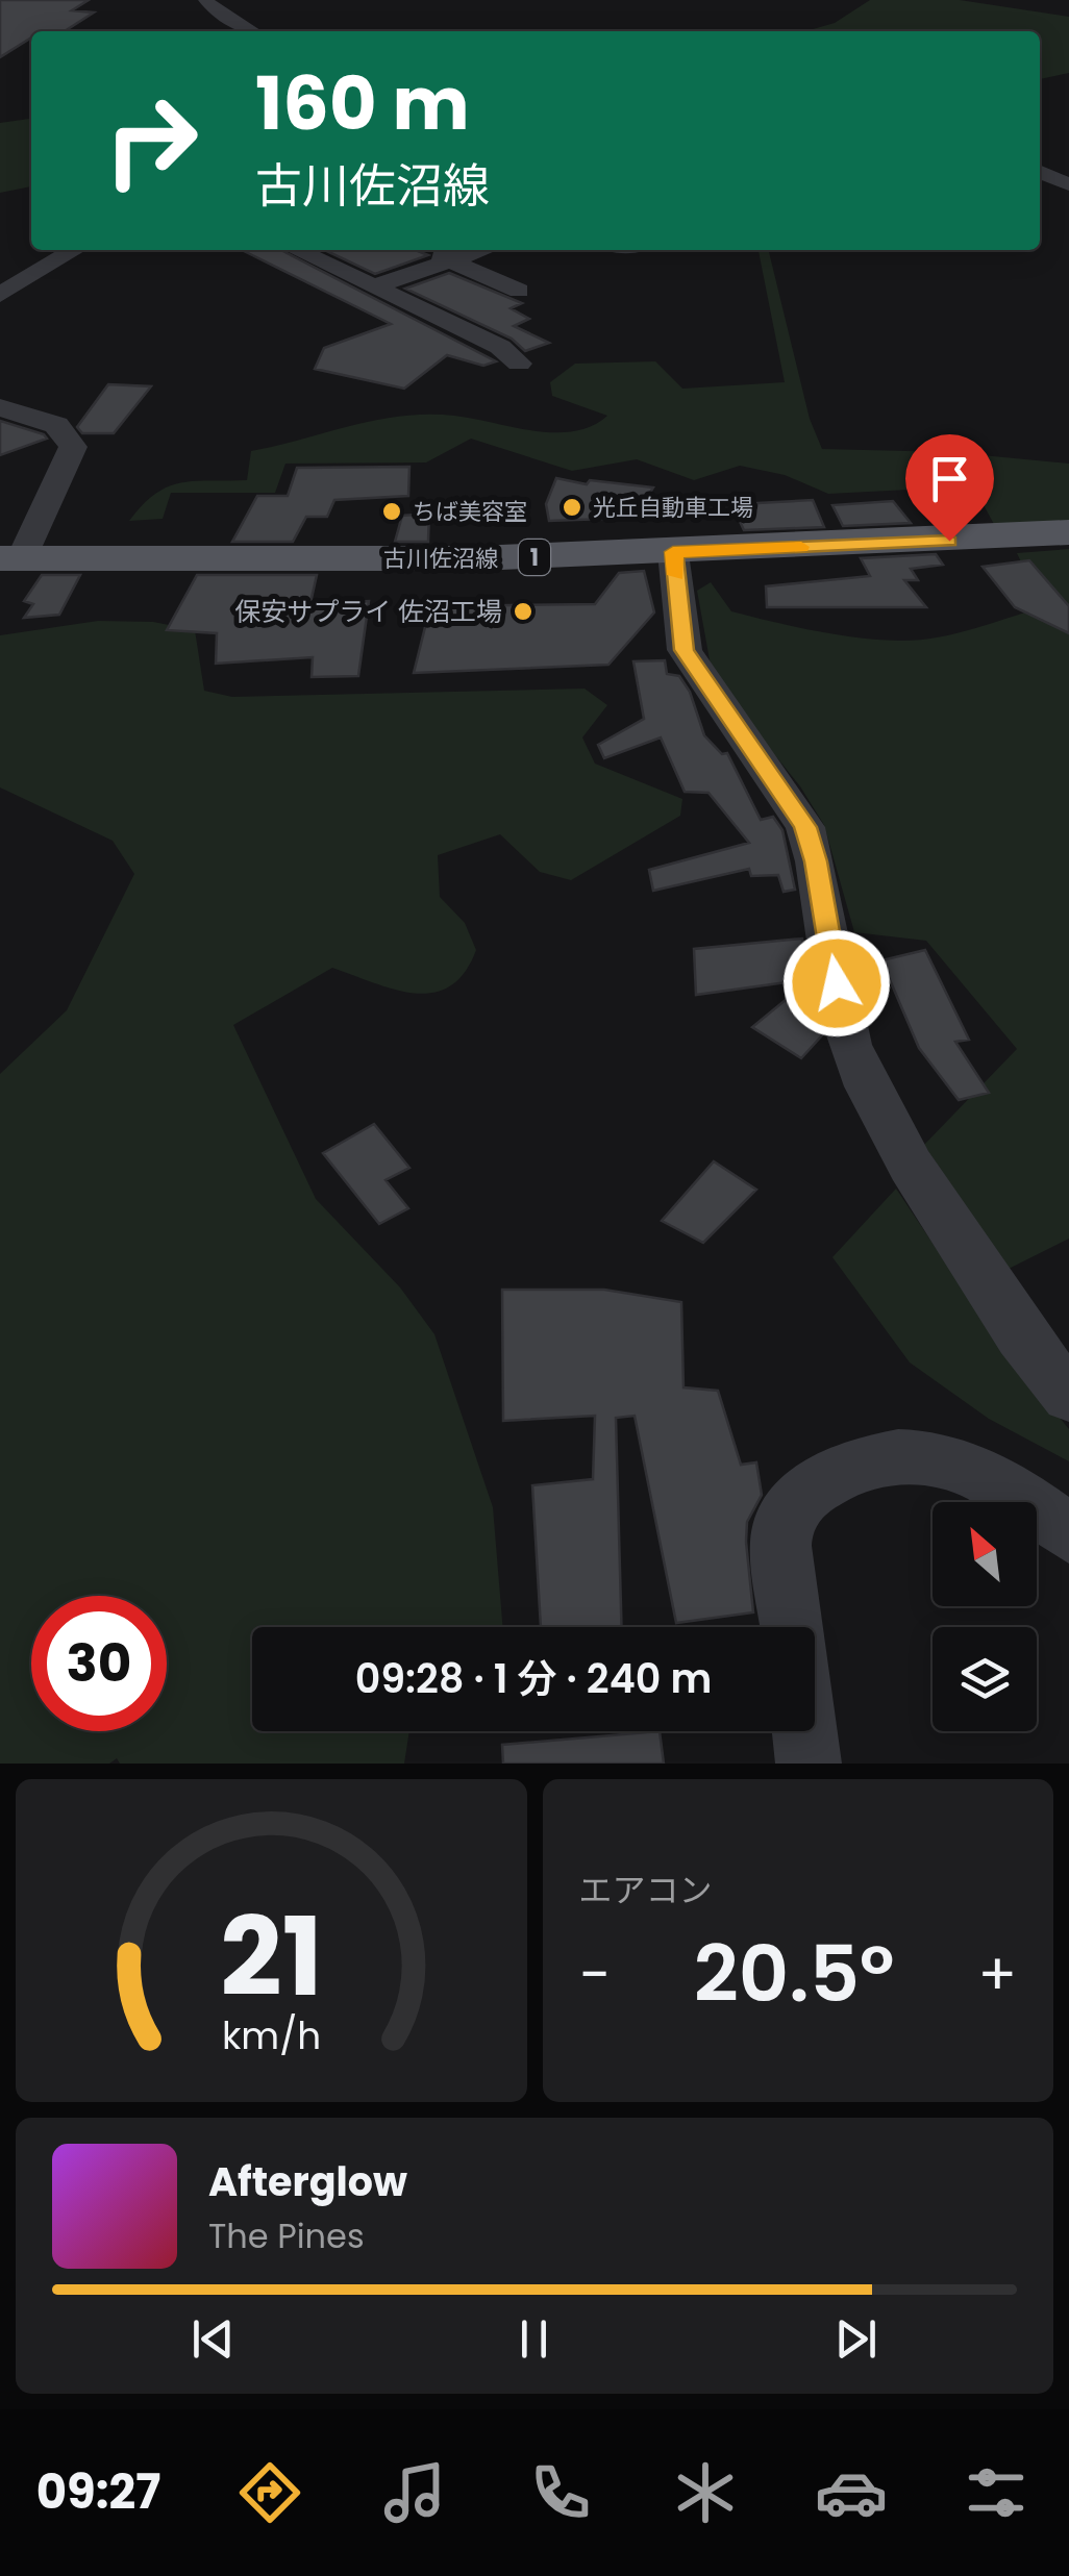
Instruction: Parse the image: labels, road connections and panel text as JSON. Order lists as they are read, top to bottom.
{
  "streets": {
    "main road": ["1", "古川佐沼線"]
  },
  "places": ["光丘自動車工場", "ちば美容室", "保安サプライ 佐沼工場"],
  "north": "top left",
  "page": {
    "turn": ["160 m", "古川佐沼線"],
    "limit": "30",
    "trip": "09:28 · 1 分 · 240 m",
    "tile": "エアコン",
    "heat": ["−", "20.5°", "+"],
    "song": ["Afterglow", "The Pines"],
    "tabs": "09:27",
    "gauge": ["21", "km/h"]
  }
}
